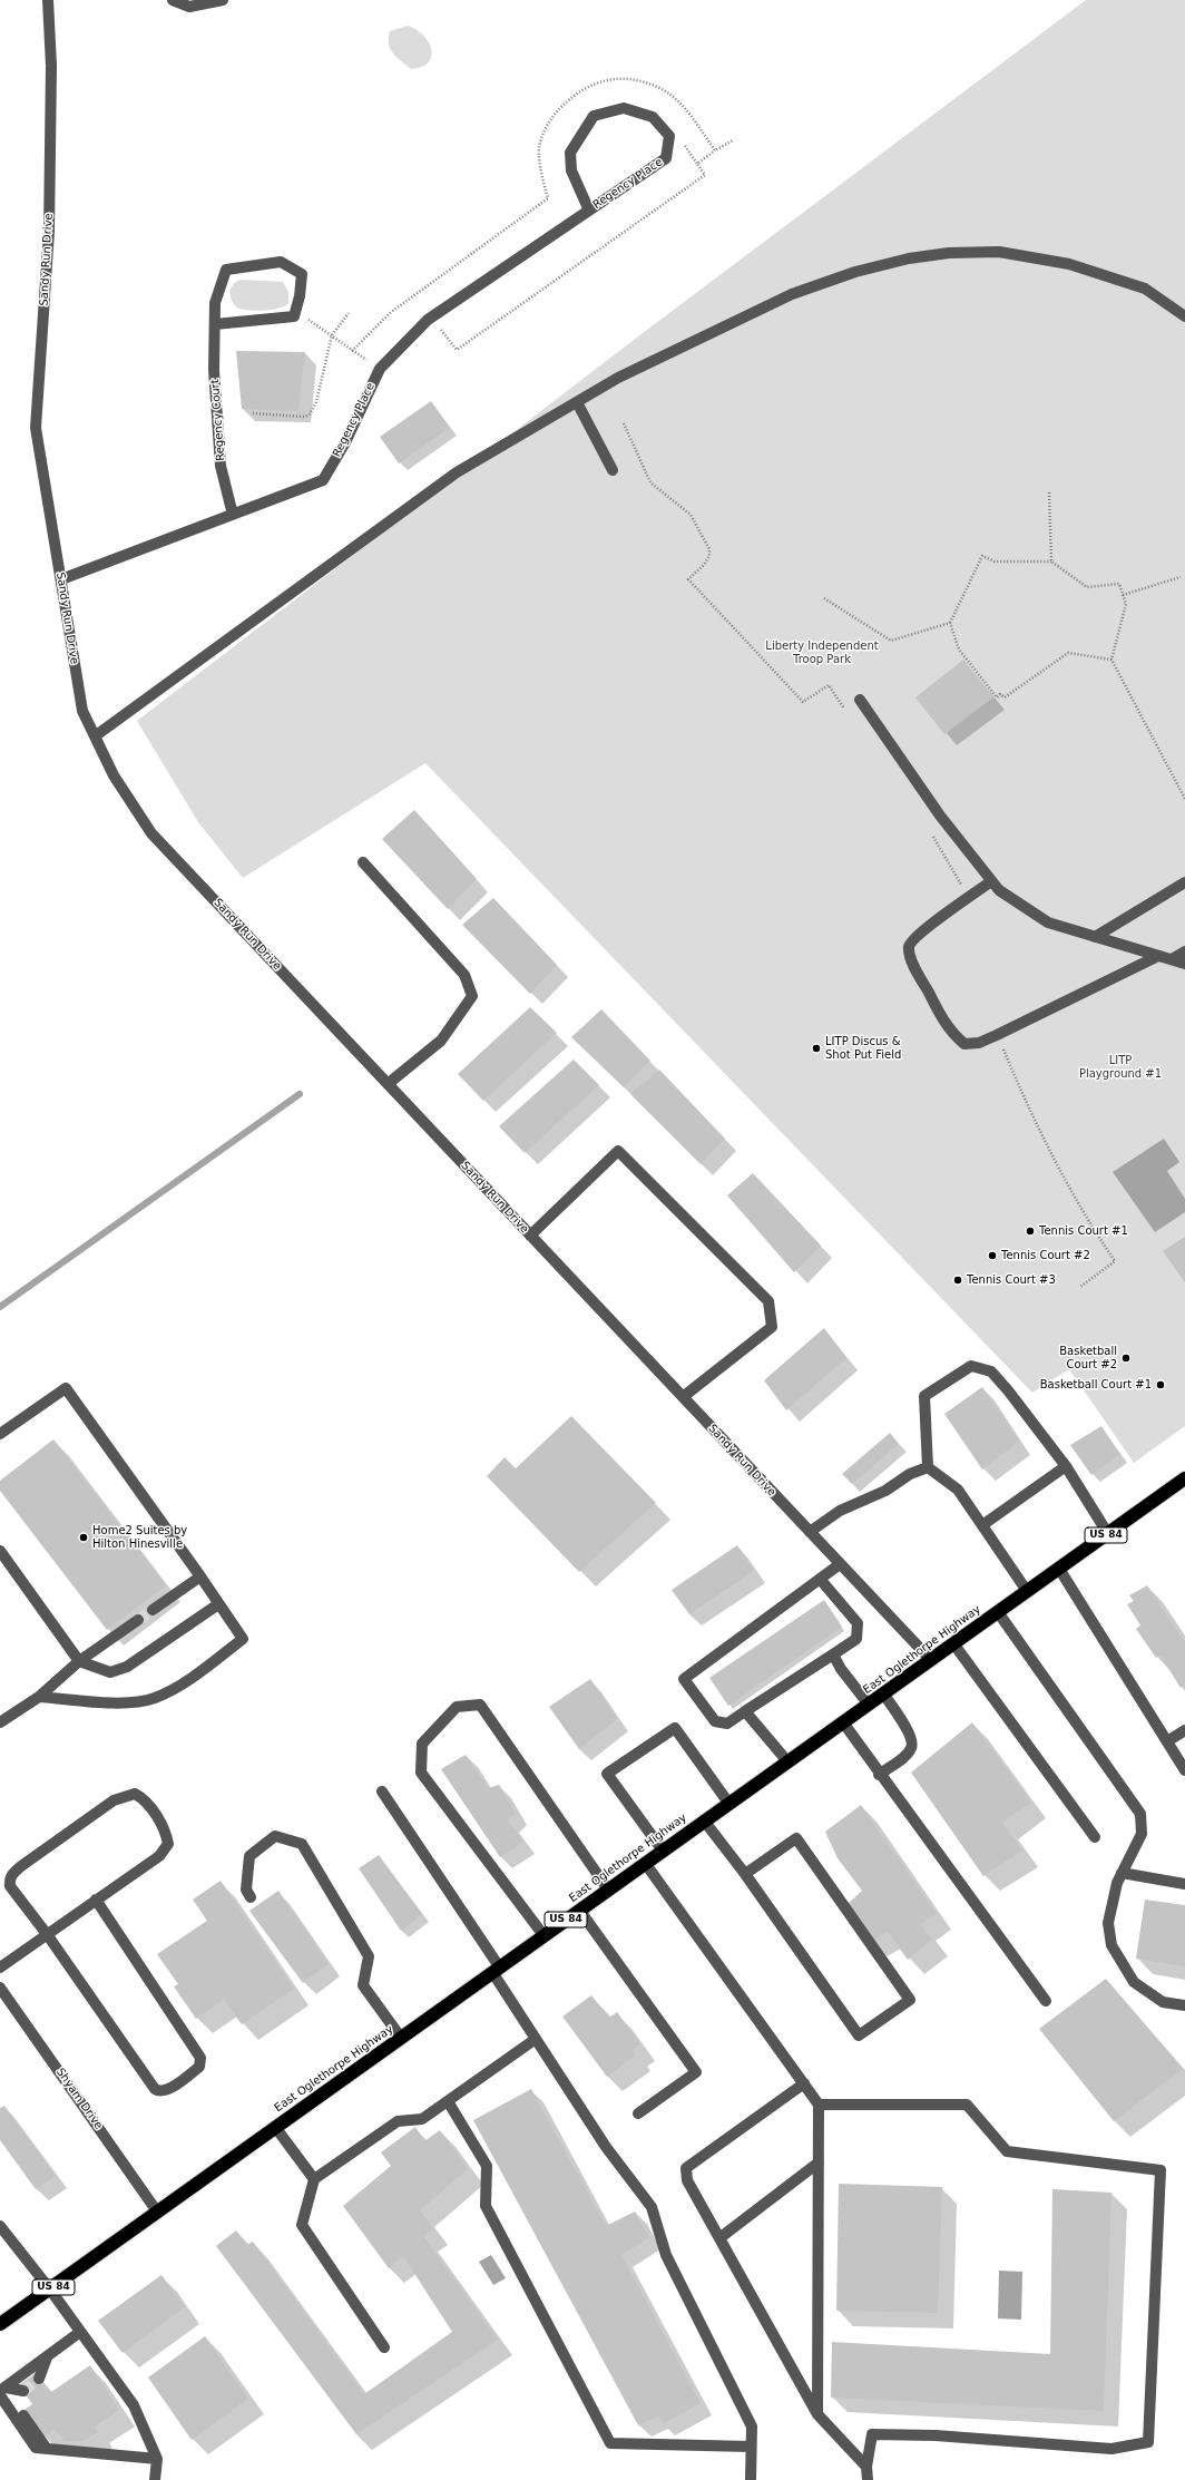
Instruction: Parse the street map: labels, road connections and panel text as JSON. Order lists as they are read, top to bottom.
{
  "streets": {
    "highway": ["US 84", "East Oglethorpe Highway"],
    "street": [
      "Regency Place",
      "Sandy Run Drive",
      "Regency Court",
      "Shyam Drive"
    ]
  },
  "crossings": [
    ["Regency Place", "Sandy Run Drive"],
    ["Regency Place", "Regency Court"],
    ["Sandy Run Drive", "East Oglethorpe Highway"],
    ["East Oglethorpe Highway", "Shyam Drive"]
  ],
  "parks": ["Liberty Independent Troop Park", "LITP Playground #1"],
  "places": [
    "LITP Discus & Shot Put Field",
    "Tennis Court #1",
    "Tennis Court #2",
    "Tennis Court #3",
    "Basketball Court #2",
    "Basketball Court #1",
    "Home2 Suites by Hilton Hinesville"
  ]
}
